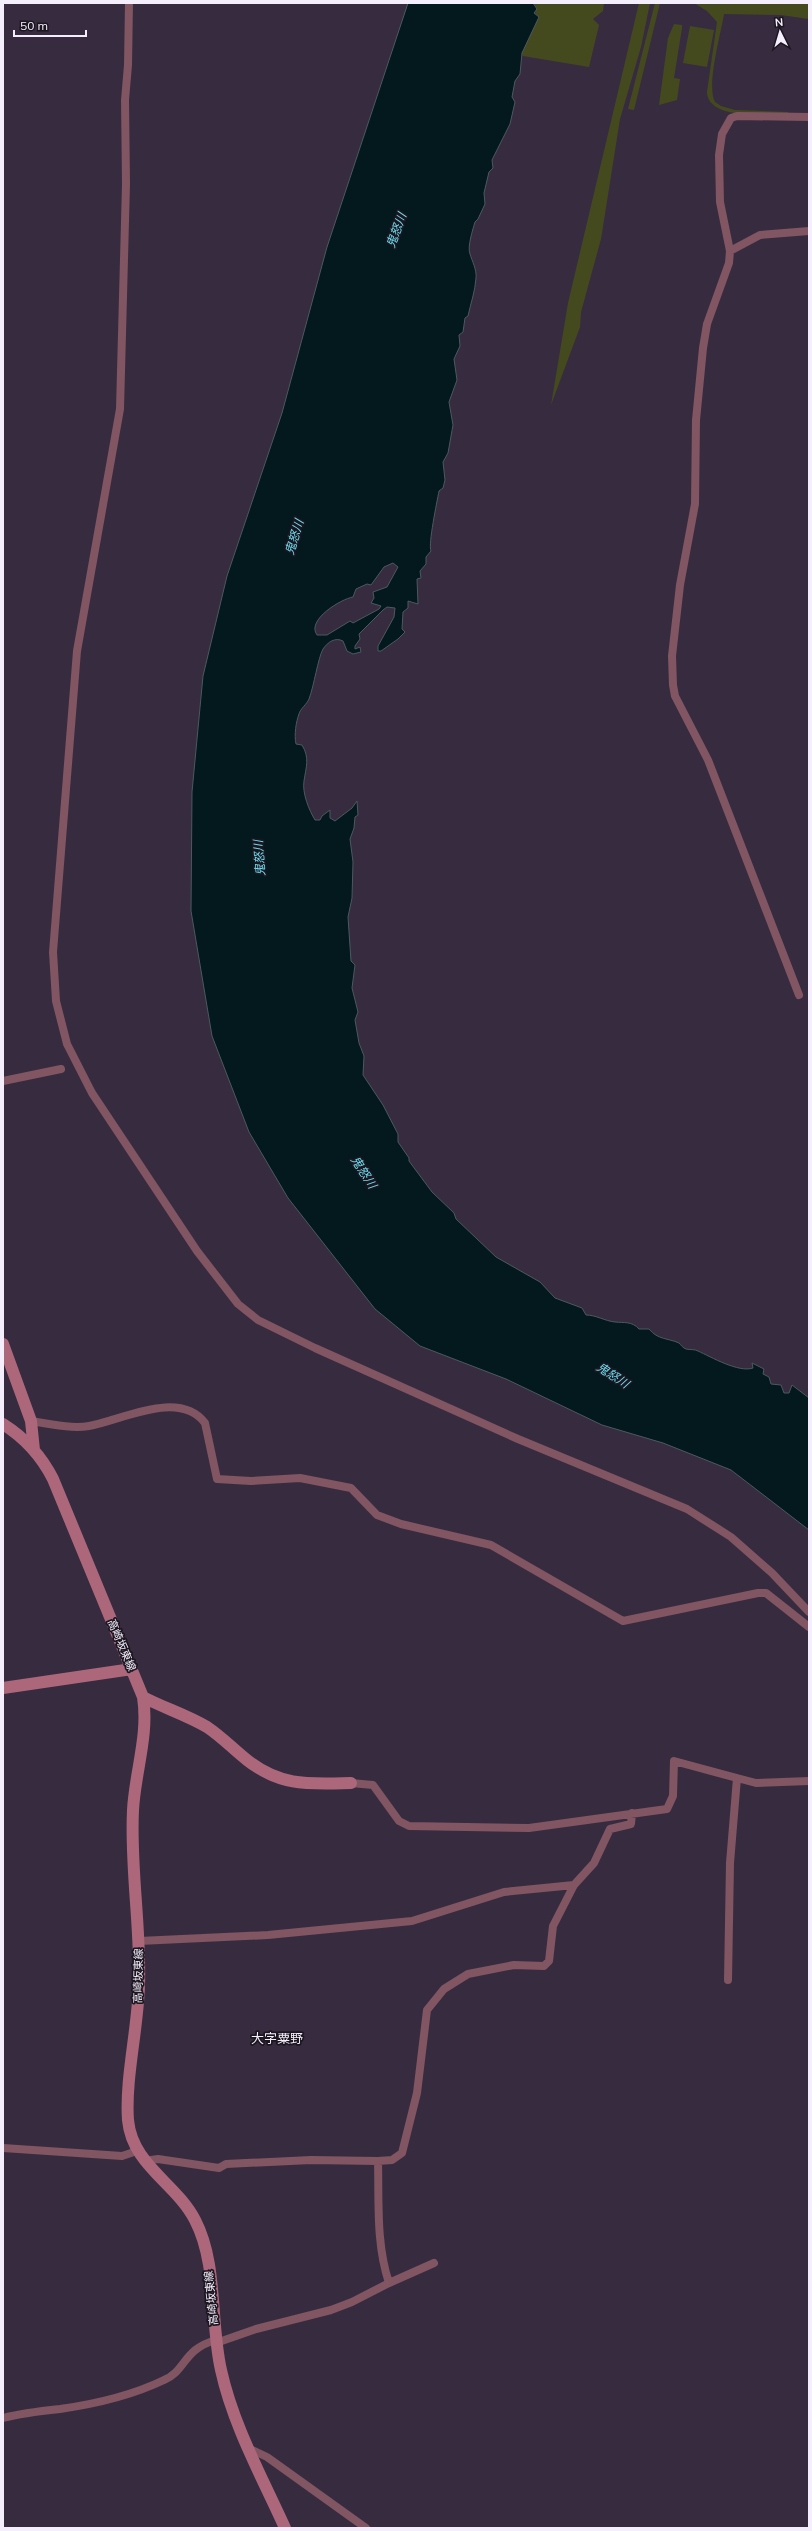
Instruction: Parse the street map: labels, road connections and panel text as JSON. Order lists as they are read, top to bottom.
{
  "streets": {
    "main road": ["高崎坂東線"]
  },
  "districts": ["大字粟野"],
  "water": ["鬼怒川"],
  "scale_bar": "50 m",
  "north": "top"
}
